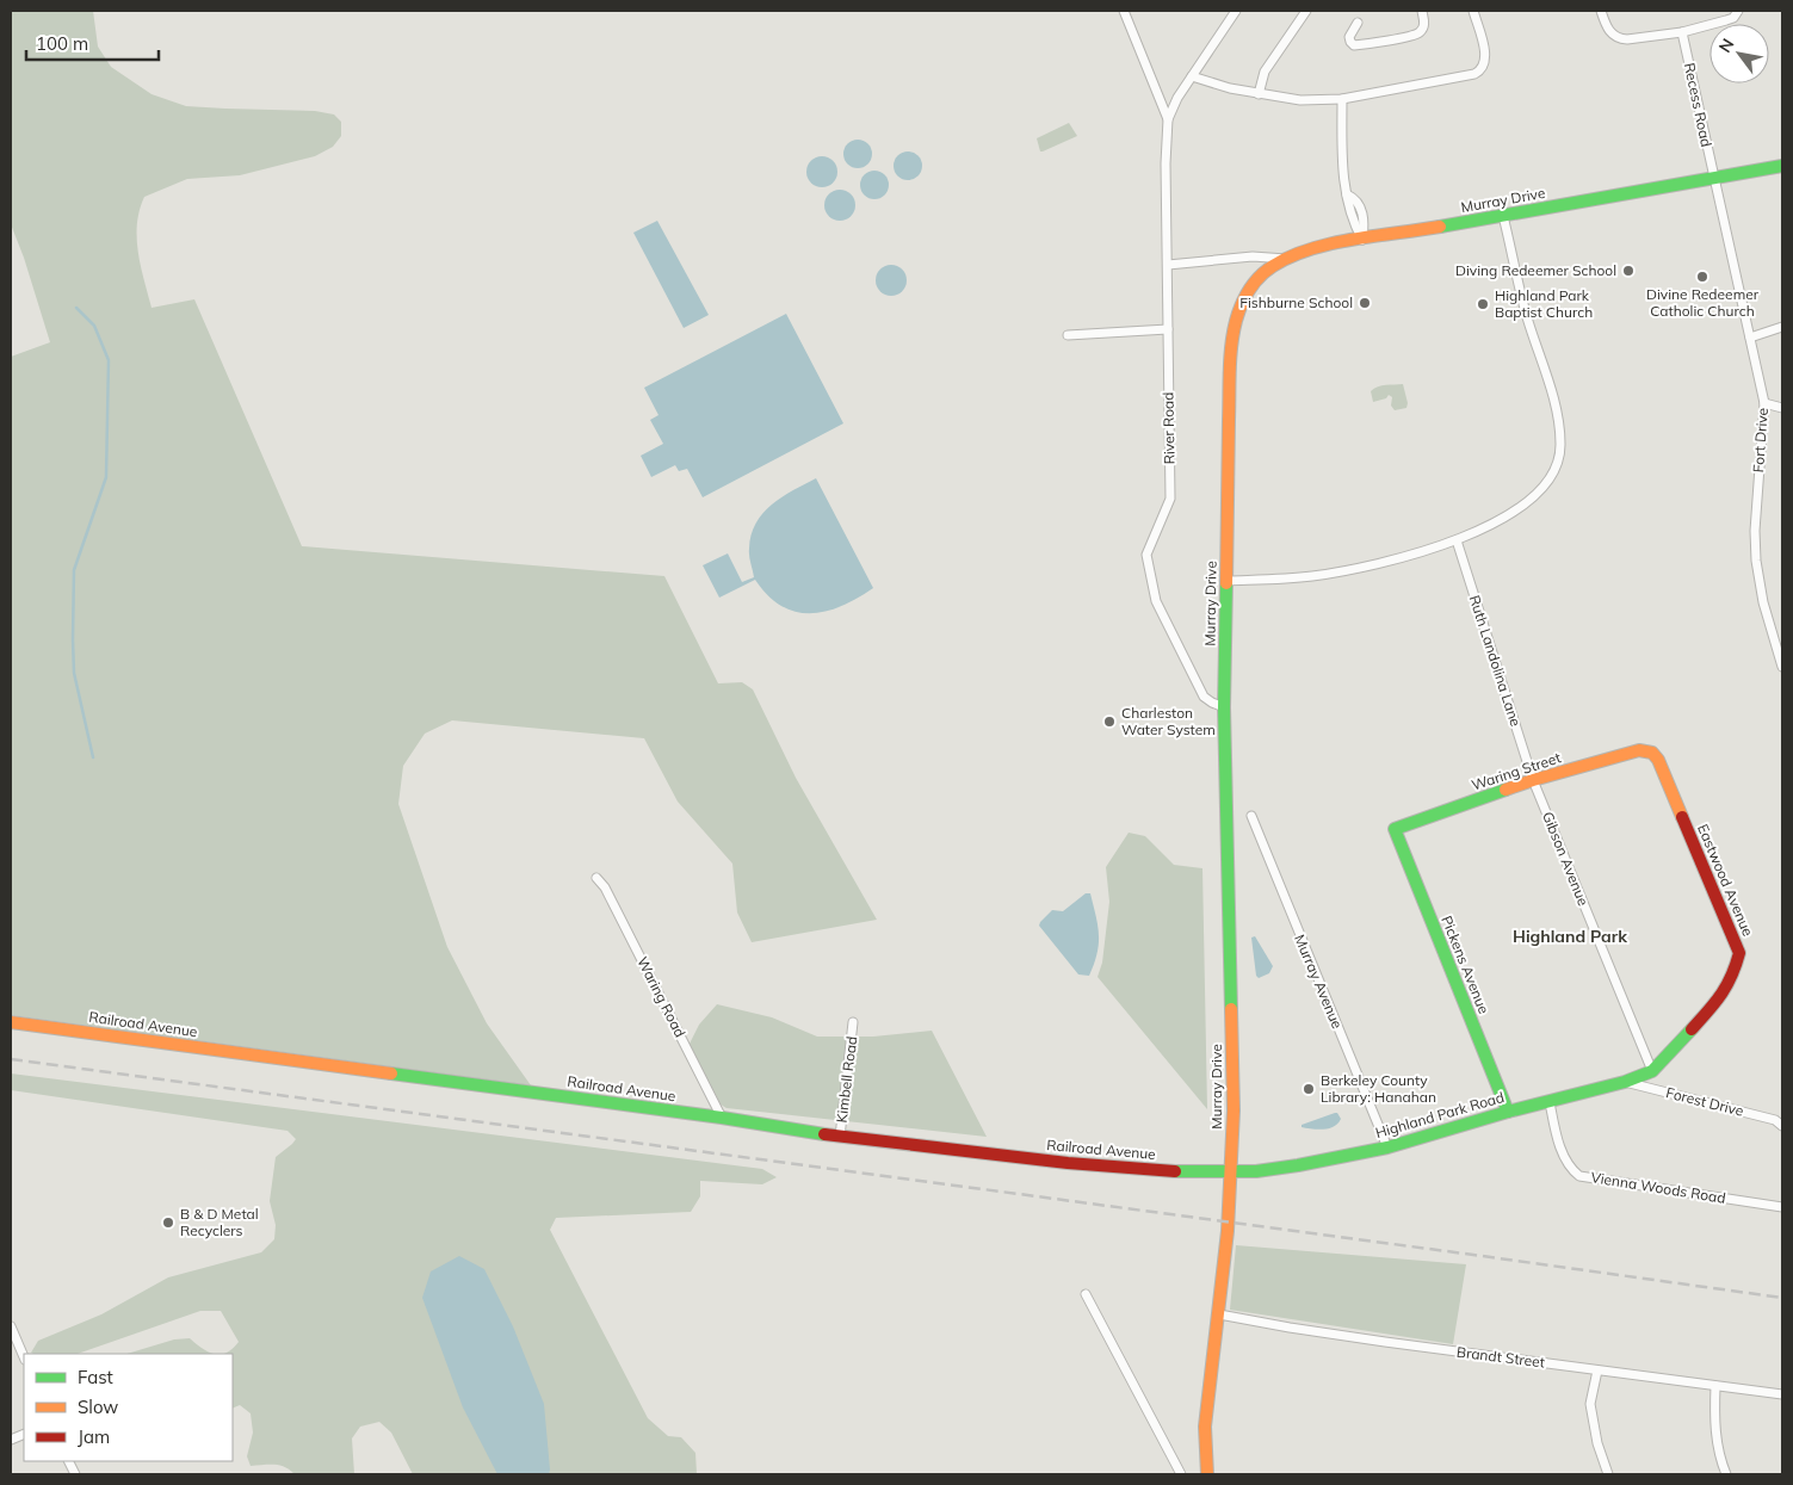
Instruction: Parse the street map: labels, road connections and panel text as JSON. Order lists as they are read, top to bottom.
{
  "streets": {
    "street": [
      "Recess Road",
      "Murray Drive",
      "River Road",
      "Fort Drive",
      "Ruth Landolina Lane",
      "Waring Street",
      "Gibson Avenue",
      "Eastwood Avenue",
      "Pickens Avenue",
      "Murray Avenue",
      "Waring Road",
      "Railroad Avenue",
      "Kimbell Road",
      "Forest Drive",
      "Highland Park Road",
      "Vienna Woods Road",
      "Brandt Street"
    ]
  },
  "crossings": [
    ["Recess Road", "Murray Drive"],
    ["Recess Road", "Fort Drive"],
    ["Murray Drive", "River Road"],
    ["Murray Drive", "Fort Drive"],
    ["Murray Drive", "Railroad Avenue"],
    ["Murray Drive", "Highland Park Road"],
    ["Murray Drive", "Brandt Street"],
    ["Ruth Landolina Lane", "Waring Street"],
    ["Ruth Landolina Lane", "Gibson Avenue"],
    ["Waring Street", "Gibson Avenue"],
    ["Waring Street", "Eastwood Avenue"],
    ["Waring Street", "Pickens Avenue"],
    ["Gibson Avenue", "Eastwood Avenue"],
    ["Gibson Avenue", "Highland Park Road"],
    ["Eastwood Avenue", "Highland Park Road"],
    ["Pickens Avenue", "Highland Park Road"],
    ["Murray Avenue", "Highland Park Road"],
    ["Waring Road", "Railroad Avenue"],
    ["Railroad Avenue", "Kimbell Road"],
    ["Railroad Avenue", "Highland Park Road"],
    ["Forest Drive", "Highland Park Road"],
    ["Highland Park Road", "Vienna Woods Road"]
  ],
  "districts": ["Highland Park"],
  "places": [
    "Diving Redeemer School",
    "Divine Redeemer Catholic Church",
    "Fishburne School",
    "Highland Park Baptist Church",
    "Charleston Water System",
    "Berkeley County Library: Hanahan",
    "B & D Metal Recyclers"
  ],
  "legend": ["Fast", "Slow", "Jam"],
  "scale_bar": "100 m",
  "north": "top left"
}
